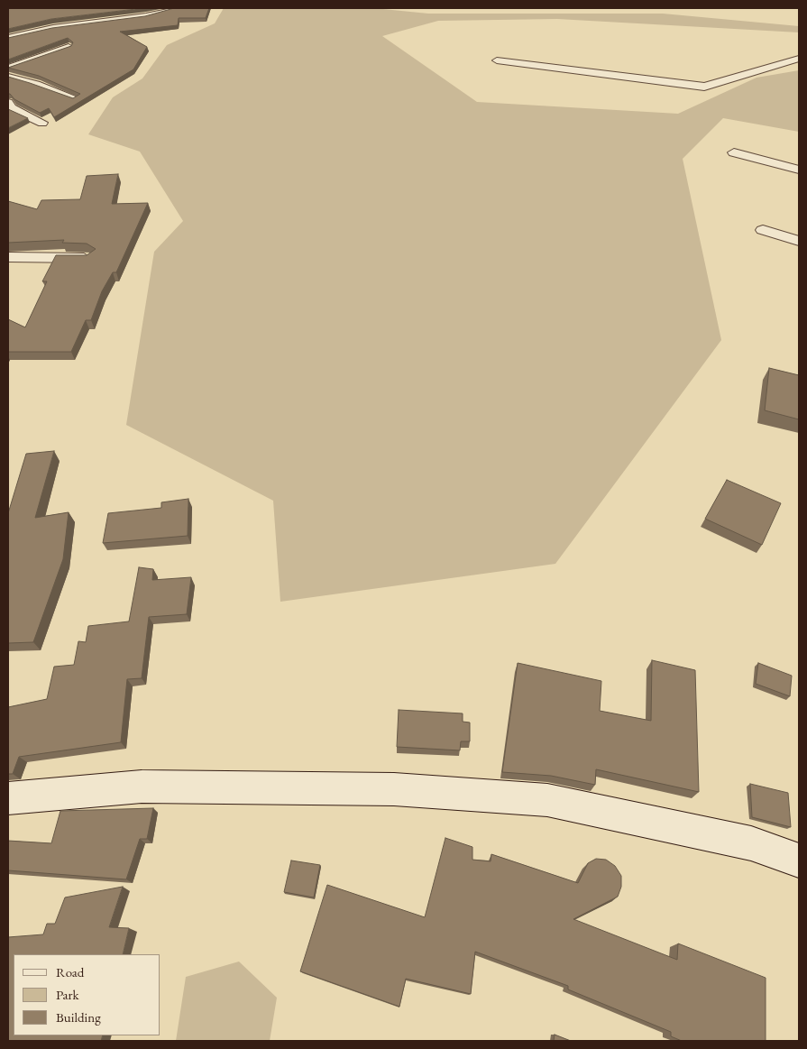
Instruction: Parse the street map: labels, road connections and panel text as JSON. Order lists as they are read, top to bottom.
{
  "legend": ["Road", "Park", "Building"]
}
